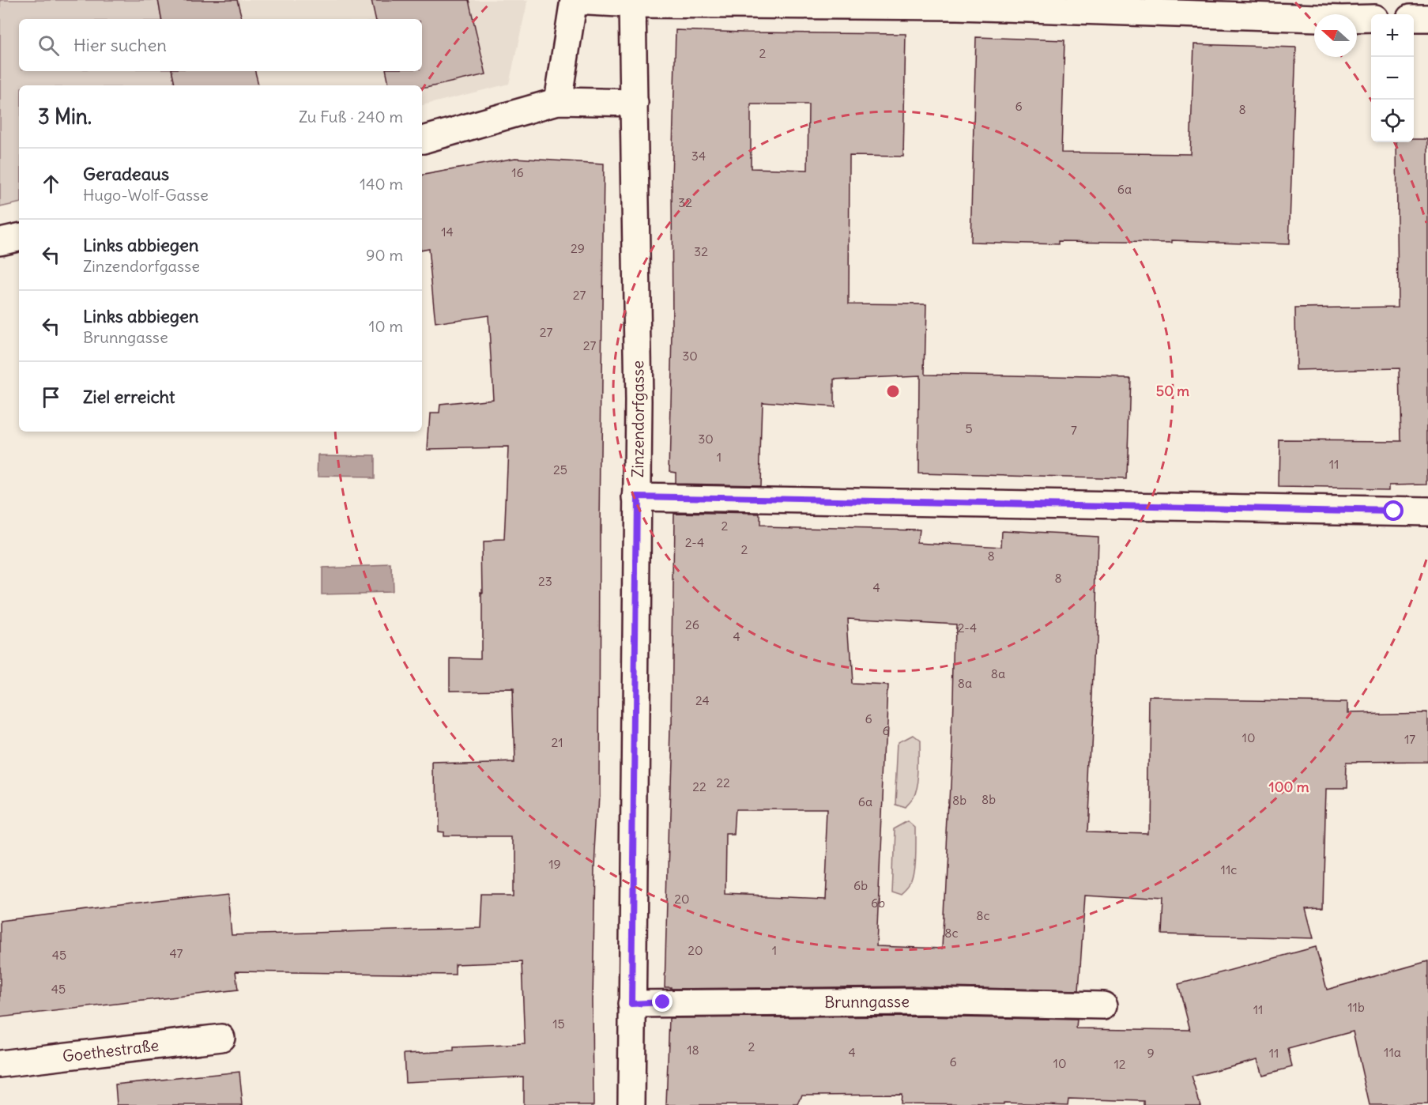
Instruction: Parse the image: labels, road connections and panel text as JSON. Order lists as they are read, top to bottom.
{
  "streets": {
    "street": ["Zinzendorfgasse", "Brunngasse", "Goethestraße"]
  },
  "crossings": [
    ["Zinzendorfgasse", "Brunngasse"]
  ],
  "house_numbers": [
    "2",
    "6",
    "8",
    "34",
    "16",
    "6a",
    "32",
    "14",
    "29",
    "32",
    "27",
    "27",
    "27",
    "30",
    "5",
    "7",
    "30",
    "1",
    "11",
    "25",
    "2",
    "2-4",
    "2",
    "8",
    "8",
    "23",
    "4",
    "26",
    "2-4",
    "4",
    "8a",
    "8a",
    "24",
    "6",
    "6",
    "10",
    "17",
    "21",
    "22",
    "22",
    "8b",
    "8b",
    "6a",
    "19",
    "11c",
    "6b",
    "20",
    "6b",
    "8c",
    "8c",
    "20",
    "1",
    "47",
    "45",
    "45",
    "11b",
    "11",
    "15",
    "2",
    "18",
    "4",
    "11a",
    "9",
    "11",
    "6",
    "10",
    "12"
  ],
  "north": "left",
  "page": {
    "map_buttons": ["+", "−"],
    "search": "Hier suchen",
    "heading": ["3 Min.", "Zu Fuß · 240 m"],
    "list": [
      ["Geradeaus", "Hugo-Wolf-Gasse", "140 m"],
      ["Links abbiegen", "Zinzendorfgasse", "90 m"],
      ["Links abbiegen", "Brunngasse", "10 m"],
      "Ziel erreicht"
    ]
  },
  "rings": ["50 m", "100 m"]
}
